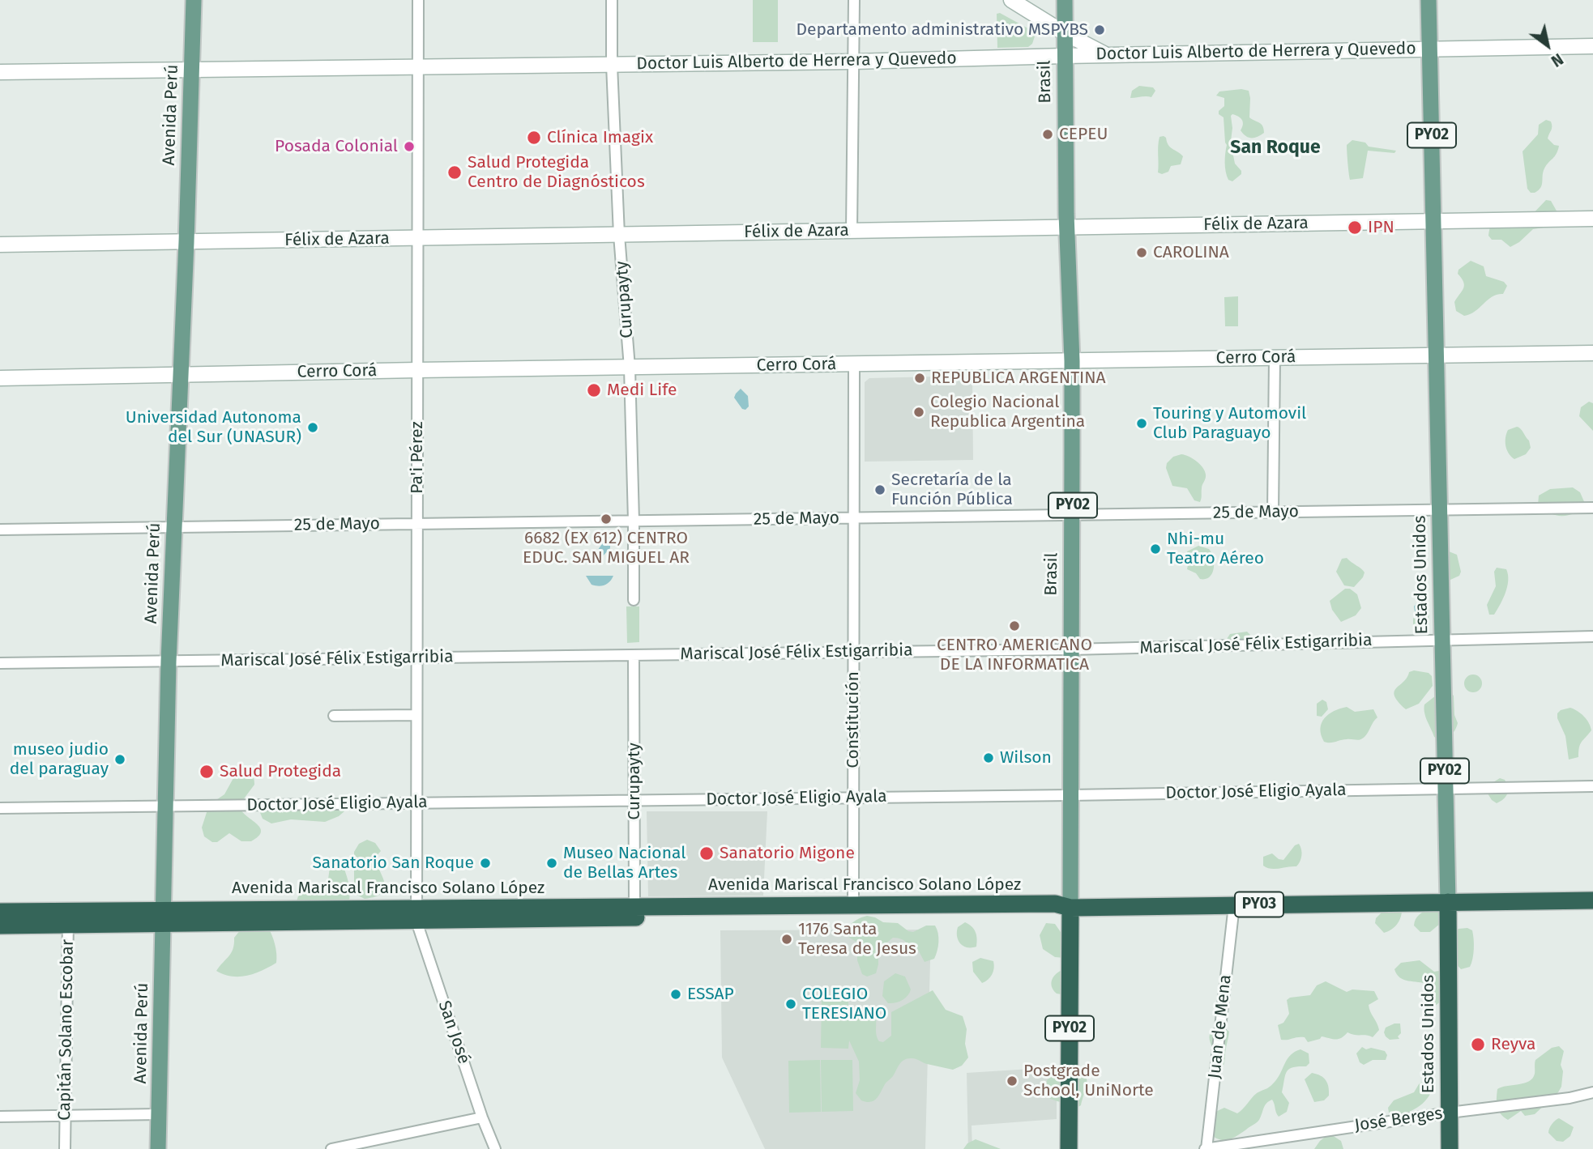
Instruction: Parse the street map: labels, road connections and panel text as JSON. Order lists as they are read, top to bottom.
{
  "streets": {
    "highway": [
      "Brasil",
      "PY02",
      "Estados Unidos",
      "Avenida Mariscal Francisco Solano López",
      "PY03"
    ],
    "main road": ["Avenida Perú"],
    "street": [
      "Doctor Luis Alberto de Herrera y Quevedo",
      "Félix de Azara",
      "Curupayty",
      "Cerro Corá",
      "Pa'i Pérez",
      "25 de Mayo",
      "Mariscal José Félix Estigarribia",
      "Constitución",
      "Doctor José Eligio Ayala",
      "Juan de Mena",
      "Capitán Solano Escobar",
      "San José",
      "José Berges"
    ]
  },
  "crossings": [
    ["Doctor Luis Alberto de Herrera y Quevedo", "Brasil"],
    ["Doctor Luis Alberto de Herrera y Quevedo", "Avenida Perú"],
    ["Doctor Luis Alberto de Herrera y Quevedo", "Curupayty"],
    ["Doctor Luis Alberto de Herrera y Quevedo", "Pa'i Pérez"],
    ["Doctor Luis Alberto de Herrera y Quevedo", "Estados Unidos"],
    ["Brasil", "Félix de Azara"],
    ["Brasil", "Cerro Corá"],
    ["Brasil", "25 de Mayo"],
    ["Brasil", "Mariscal José Félix Estigarribia"],
    ["Brasil", "Doctor José Eligio Ayala"],
    ["Brasil", "Avenida Mariscal Francisco Solano López"],
    ["Avenida Perú", "Félix de Azara"],
    ["Avenida Perú", "Cerro Corá"],
    ["Avenida Perú", "25 de Mayo"],
    ["Avenida Perú", "Mariscal José Félix Estigarribia"],
    ["Avenida Perú", "Doctor José Eligio Ayala"],
    ["Avenida Perú", "Avenida Mariscal Francisco Solano López"],
    ["Félix de Azara", "Curupayty"],
    ["Félix de Azara", "Pa'i Pérez"],
    ["Félix de Azara", "Estados Unidos"],
    ["Curupayty", "Cerro Corá"],
    ["Curupayty", "25 de Mayo"],
    ["Curupayty", "Mariscal José Félix Estigarribia"],
    ["Curupayty", "Doctor José Eligio Ayala"],
    ["Curupayty", "Avenida Mariscal Francisco Solano López"],
    ["Cerro Corá", "Pa'i Pérez"],
    ["Cerro Corá", "Estados Unidos"],
    ["Cerro Corá", "Constitución"],
    ["Pa'i Pérez", "25 de Mayo"],
    ["Pa'i Pérez", "Mariscal José Félix Estigarribia"],
    ["Pa'i Pérez", "Doctor José Eligio Ayala"],
    ["Pa'i Pérez", "Avenida Mariscal Francisco Solano López"],
    ["Pa'i Pérez", "San José"],
    ["25 de Mayo", "Estados Unidos"],
    ["25 de Mayo", "Constitución"],
    ["Estados Unidos", "Mariscal José Félix Estigarribia"],
    ["Estados Unidos", "Doctor José Eligio Ayala"],
    ["Estados Unidos", "Avenida Mariscal Francisco Solano López"],
    ["Estados Unidos", "José Berges"],
    ["Mariscal José Félix Estigarribia", "Constitución"],
    ["Constitución", "Doctor José Eligio Ayala"],
    ["Constitución", "Avenida Mariscal Francisco Solano López"],
    ["Avenida Mariscal Francisco Solano López", "Juan de Mena"],
    ["Avenida Mariscal Francisco Solano López", "San José"],
    ["Juan de Mena", "José Berges"]
  ],
  "districts": ["San Roque"],
  "places": [
    "Departamento administrativo MSPYBS",
    "CEPEU",
    "Clínica Imagix",
    "Posada Colonial",
    "Salud Protegida Centro de Diagnósticos",
    "IPN",
    "CAROLINA",
    "REPUBLICA ARGENTINA",
    "Medi Life",
    "Colegio Nacional Republica Argentina",
    "Touring y Automovil Club Paraguayo",
    "Universidad Autonoma del Sur (UNASUR)",
    "Secretaría de la Función Pública",
    "6682 (EX 612) CENTRO EDUC. SAN MIGUEL AR",
    "Nhi-mu Teatro Aéreo",
    "CENTRO AMERICANO DE LA INFORMATICA",
    "Wilson",
    "museo judio del paraguay",
    "Salud Protegida",
    "Sanatorio Migone",
    "Sanatorio San Roque",
    "Museo Nacional de Bellas Artes",
    "1176 Santa Teresa de Jesus",
    "ESSAP",
    "COLEGIO TERESIANO",
    "Reyva",
    "Postgrade School, UniNorte"
  ],
  "north": "bottom right"
}
